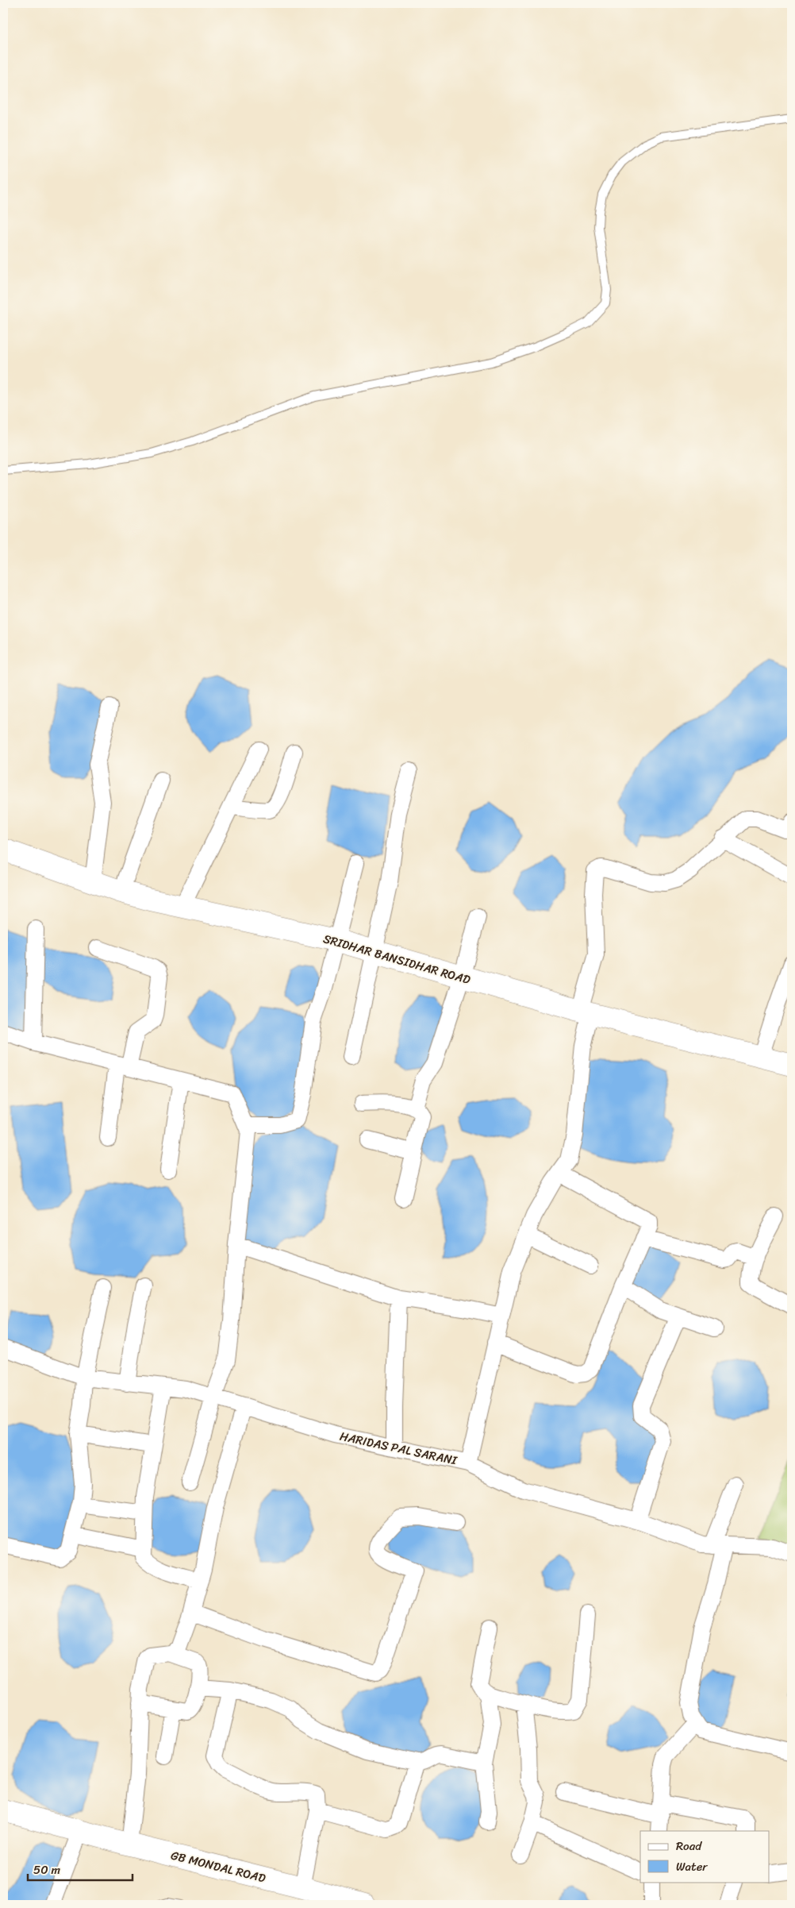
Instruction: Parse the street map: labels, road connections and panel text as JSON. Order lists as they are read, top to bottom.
{
  "streets": {
    "street": ["SRIDHAR BANSIDHAR ROAD", "HARIDAS PAL SARANI", "GB MONDAL ROAD"]
  },
  "legend": ["Road", "Water"],
  "scale_bar": "50 m"
}
